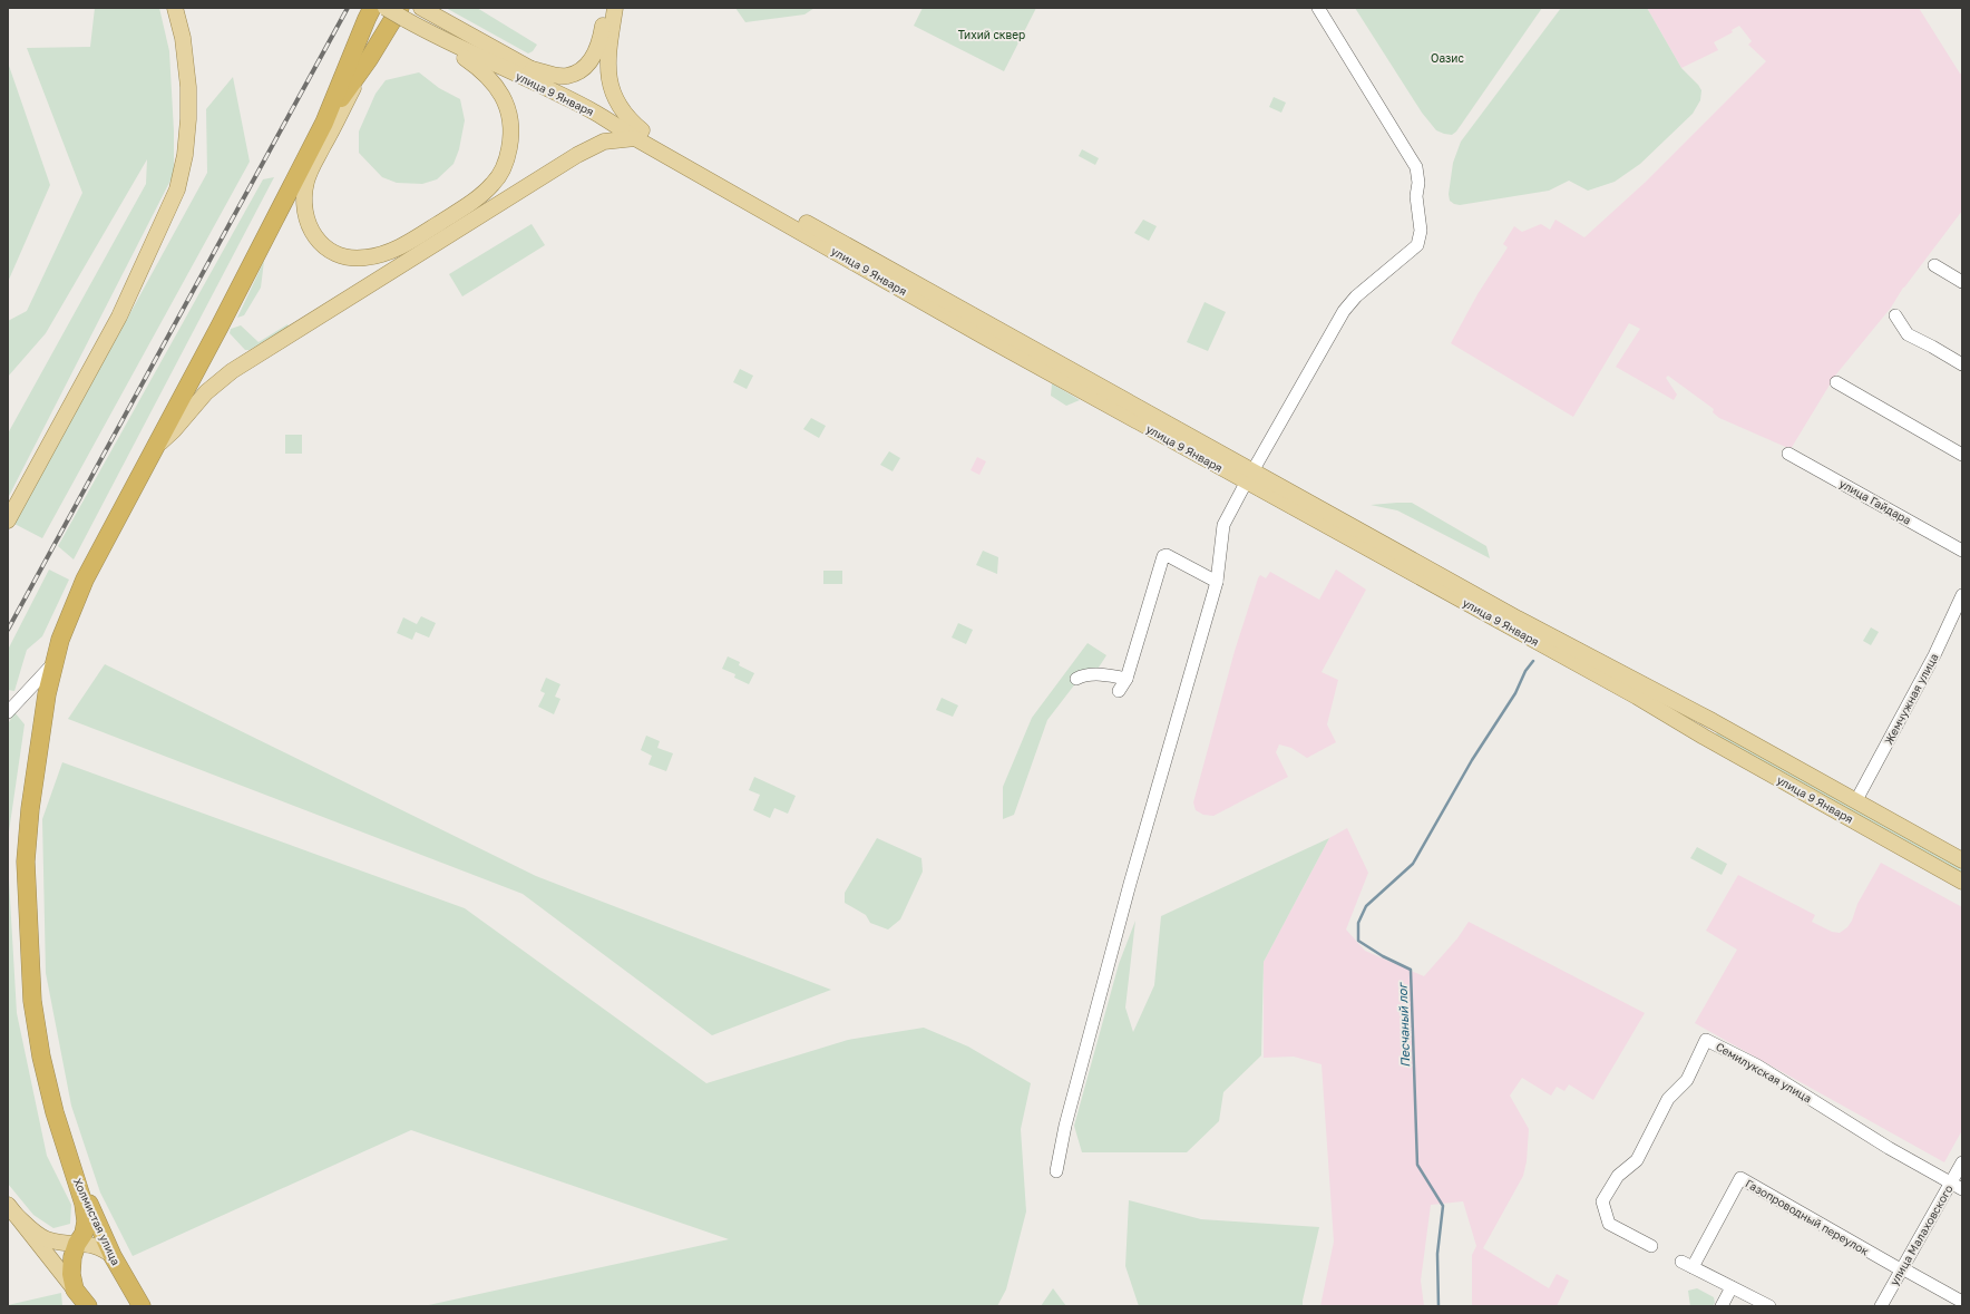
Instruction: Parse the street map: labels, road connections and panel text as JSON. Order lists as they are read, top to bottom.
{
  "streets": {
    "highway": ["Холмистая улица"],
    "main road": ["улица 9 Января"],
    "street": [
      "улица Гайдара",
      "Жемчужная улица",
      "Семилукская улица",
      "Газопроводный переулок",
      "улица Малаховского"
    ]
  },
  "crossings": [
    ["улица 9 Января", "Жемчужная улица"],
    ["Семилукская улица", "улица Малаховского"],
    ["Газопроводный переулок", "улица Малаховского"]
  ],
  "water": ["Песчаный лог"],
  "parks": ["Тихий сквер", "Оазис"]
}
